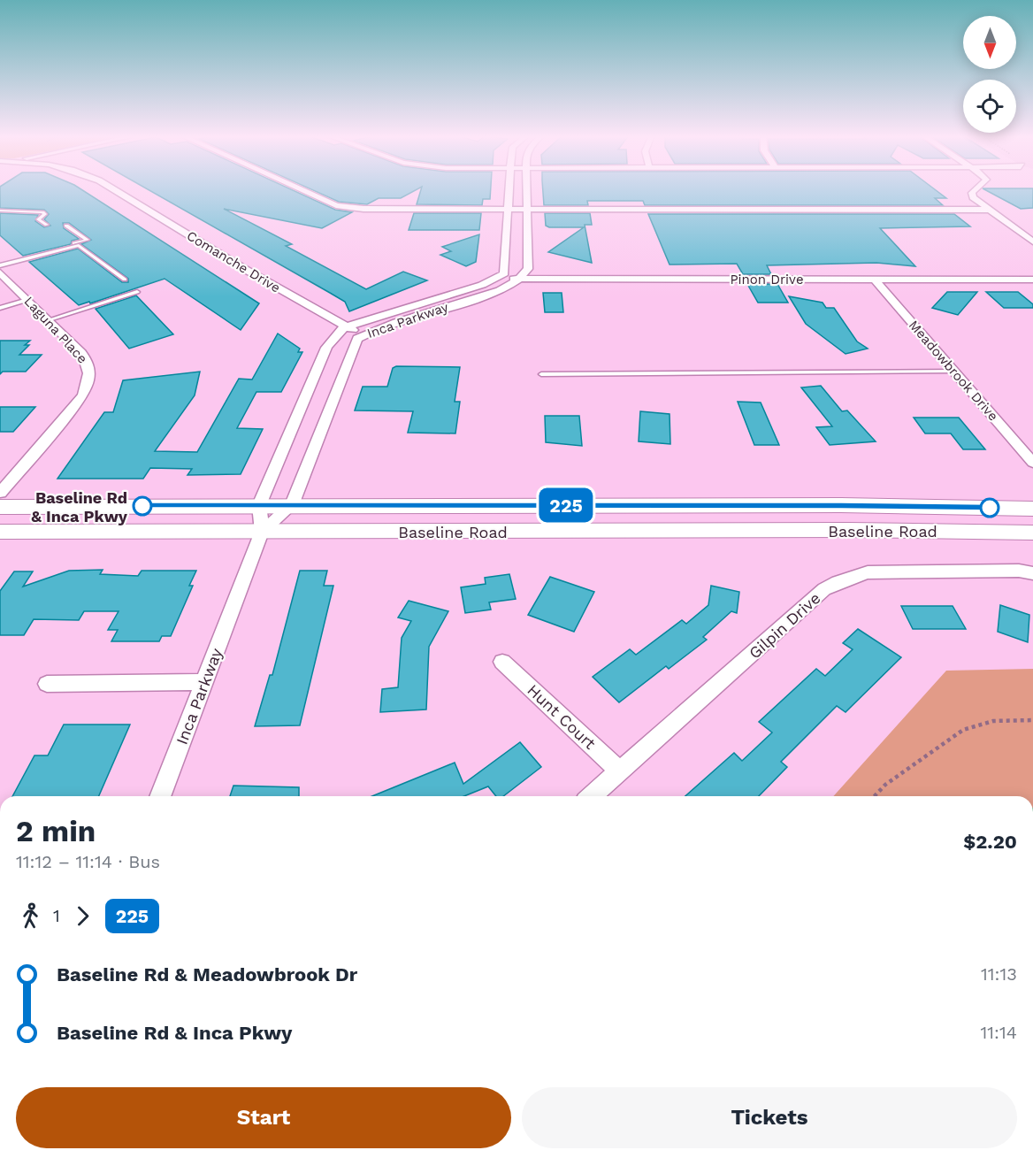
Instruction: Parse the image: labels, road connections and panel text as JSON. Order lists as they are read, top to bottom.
{
  "streets": {
    "main road": ["Baseline Road"],
    "street": [
      "Comanche Drive",
      "Pinon Drive",
      "Inca Parkway",
      "Laguna Place",
      "Meadowbrook Drive",
      "Gilpin Drive",
      "Hunt Court"
    ]
  },
  "crossings": [
    ["Comanche Drive", "Inca Parkway"],
    ["Pinon Drive", "Inca Parkway"],
    ["Pinon Drive", "Meadowbrook Drive"],
    ["Inca Parkway", "Baseline Road"],
    ["Gilpin Drive", "Hunt Court"]
  ],
  "places": ["Baseline Rd & Inca Pkwy"],
  "lines": ["bus line 225"],
  "north": "bottom",
  "page": {
    "on_map": "225",
    "heading": ["2 min", "11:12 – 11:14 · Bus", "$2.20"],
    "legs": ["1", "225"],
    "list": [
      {
        "name": "Baseline Rd & Meadowbrook Dr",
        "value": "11:13"
      },
      {
        "name": "Baseline Rd & Inca Pkwy",
        "value": "11:14"
      }
    ],
    "buttons": ["Start", "Tickets"]
  }
}
